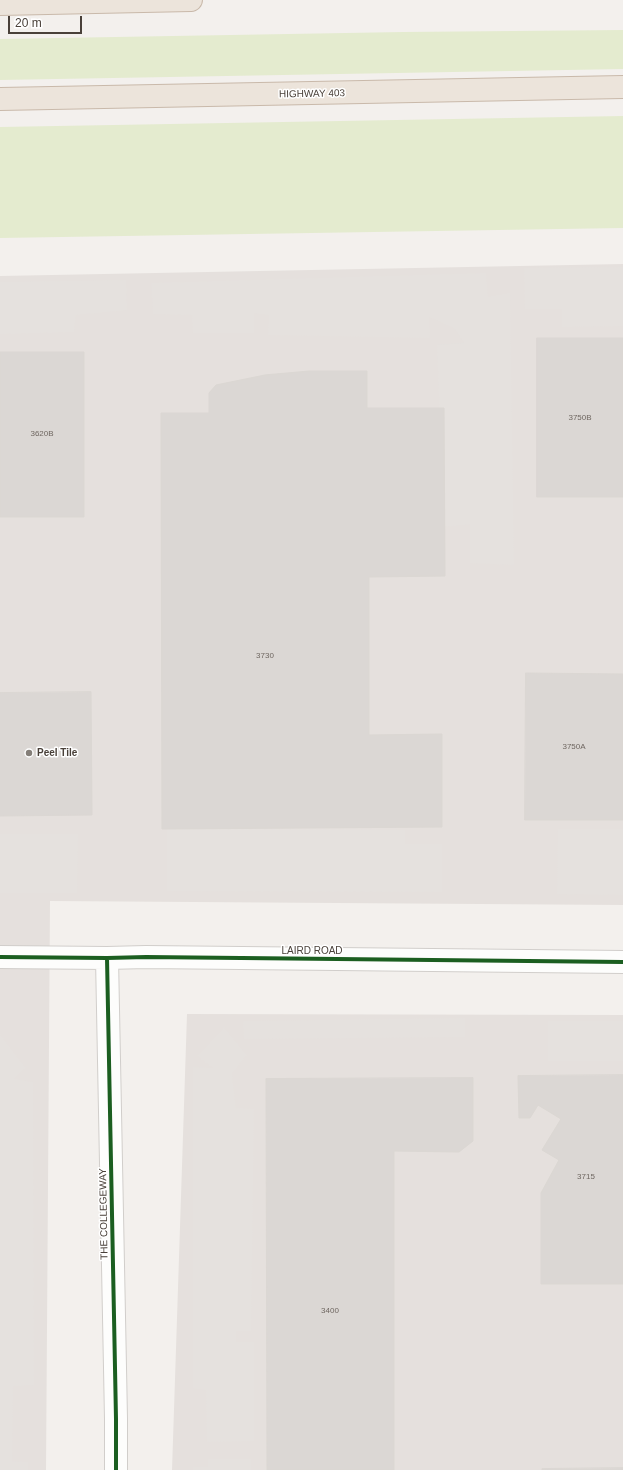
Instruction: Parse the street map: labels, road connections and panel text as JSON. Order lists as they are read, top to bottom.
{
  "streets": {
    "highway": ["HIGHWAY 403"],
    "street": ["LAIRD ROAD", "THE COLLEGEWAY"]
  },
  "crossings": [
    ["LAIRD ROAD", "THE COLLEGEWAY"]
  ],
  "places": ["Peel Tile"],
  "house_numbers": [
    "3750B",
    "3620B",
    "3730",
    "3750A",
    "3715",
    "3400"
  ],
  "scale_bar": "20 m"
}
